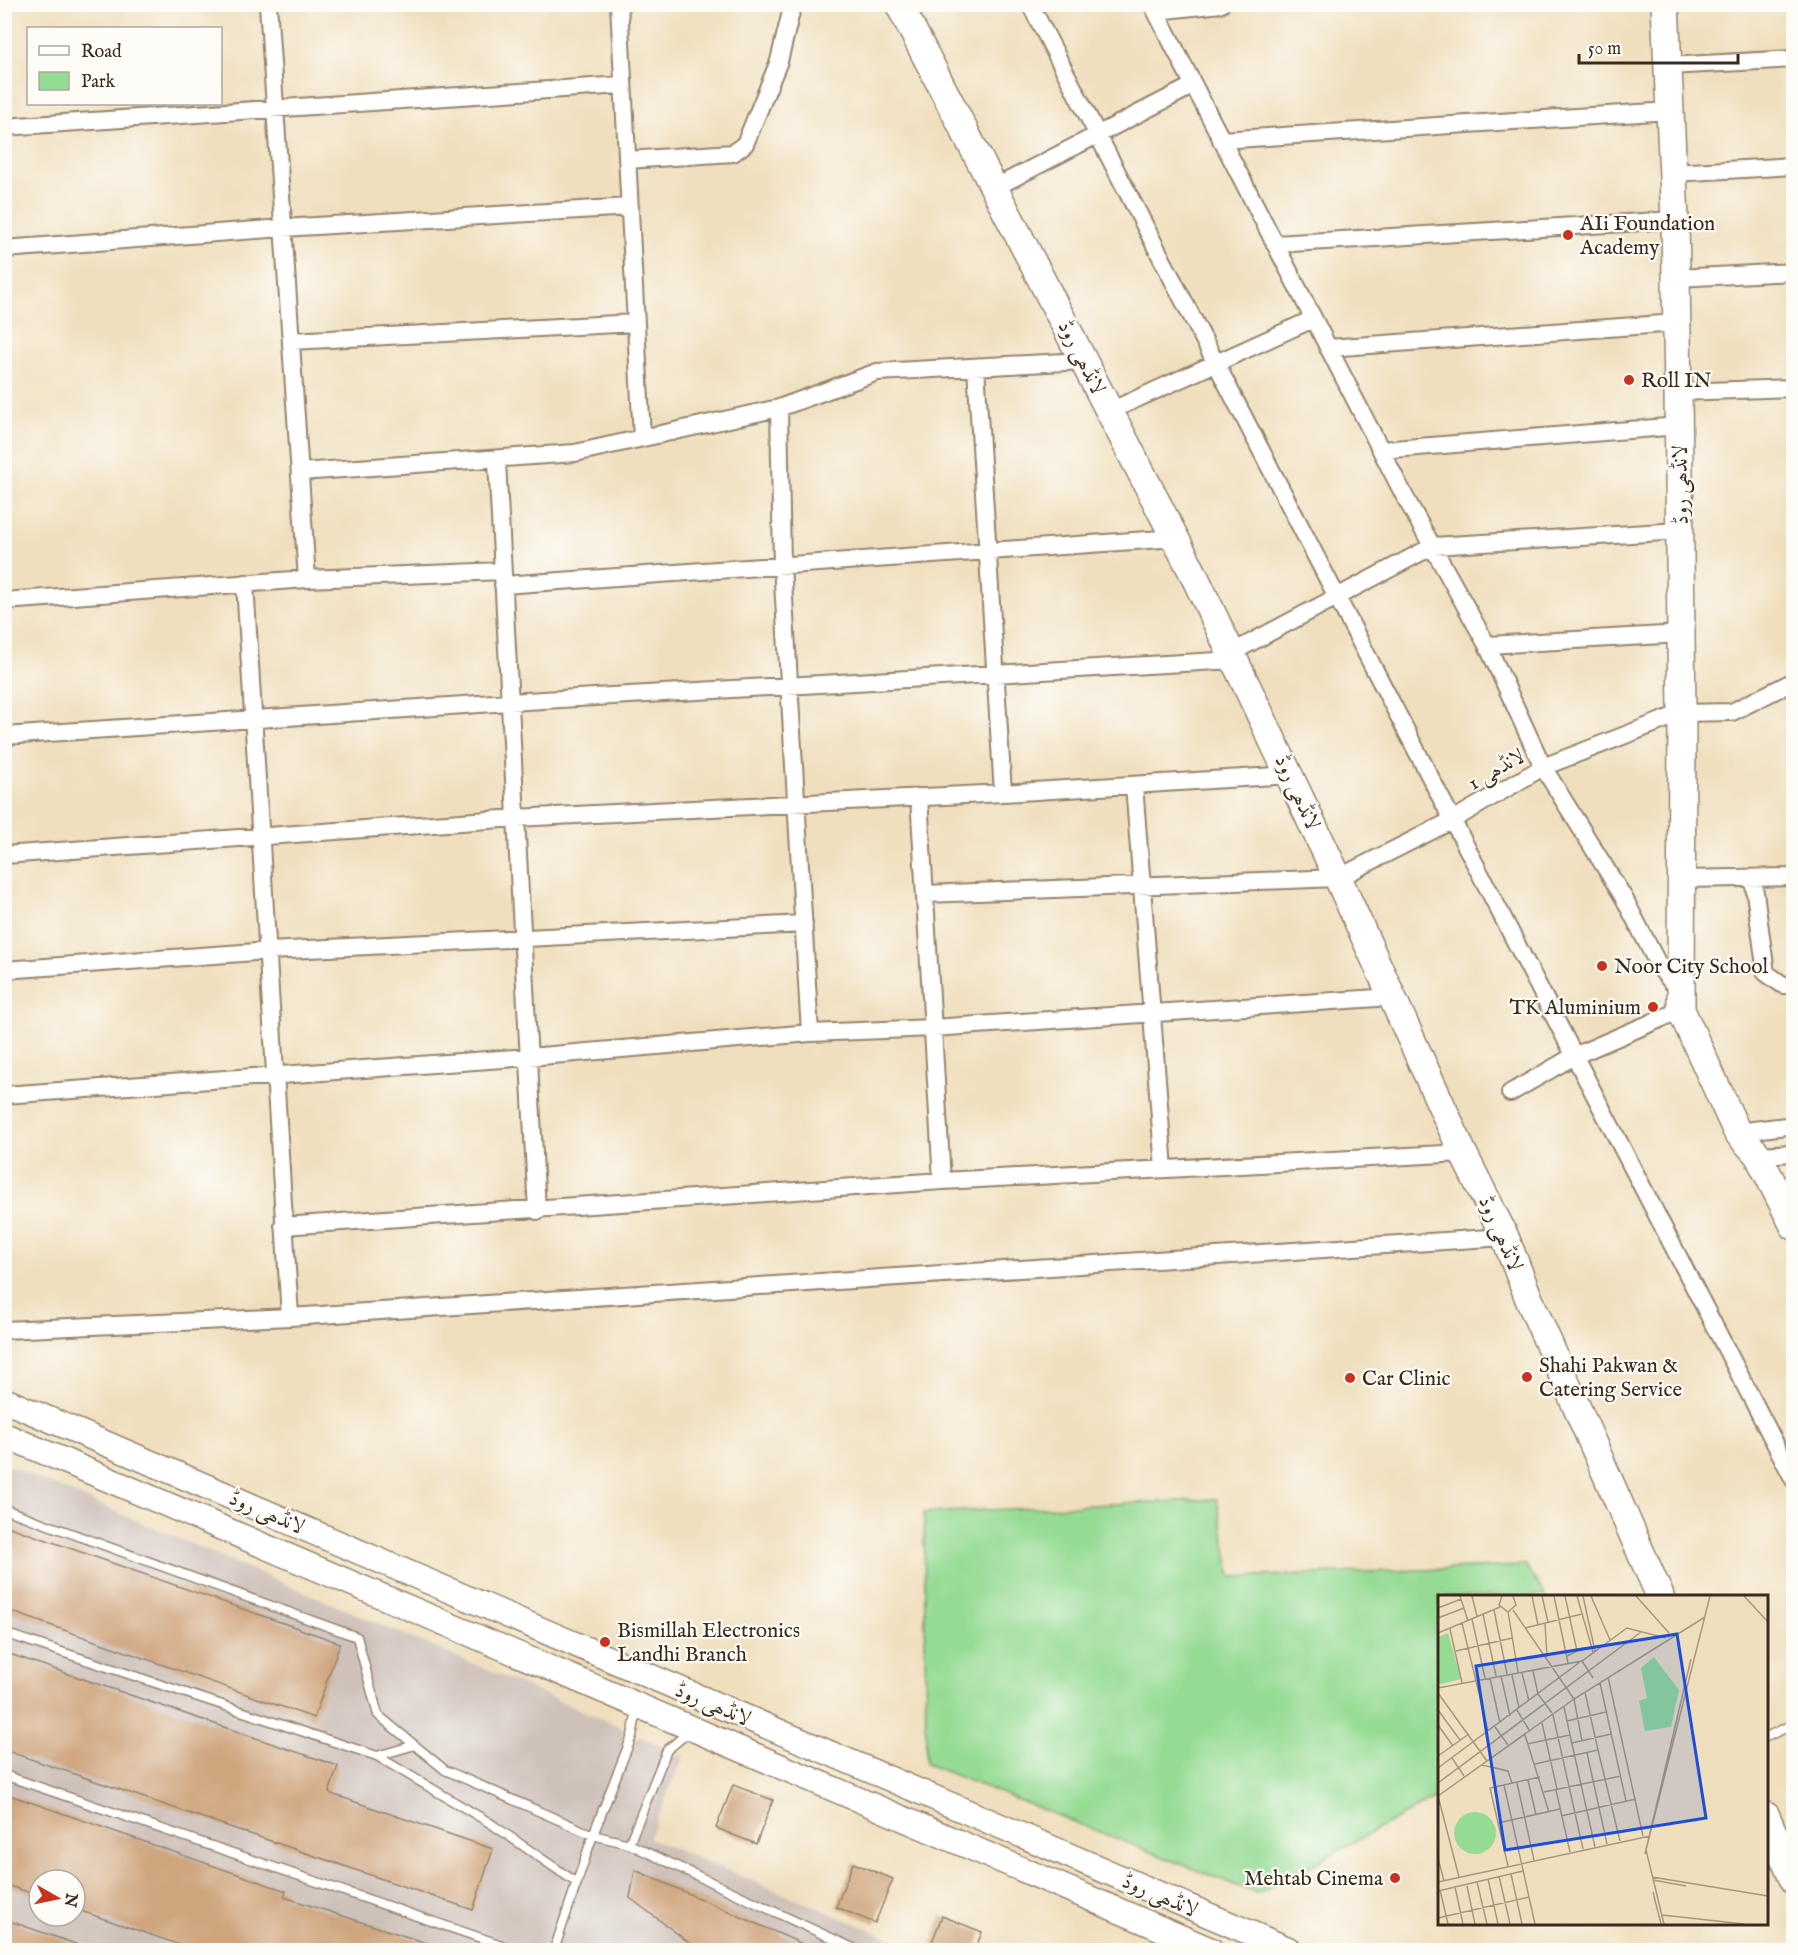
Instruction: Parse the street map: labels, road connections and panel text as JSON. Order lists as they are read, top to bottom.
{
  "streets": {
    "main road": ["لانڈھی روڈ"],
    "street": ["لانڈھی 1"]
  },
  "crossings": [
    ["لانڈھی روڈ", "لانڈھی 1"]
  ],
  "places": [
    "AIi Foundation Academy",
    "Roll IN",
    "Noor City School",
    "TK Aluminium",
    "Shahi Pakwan & Catering Service",
    "Car Clinic",
    "Bismillah Electronics Landhi Branch",
    "Mehtab Cinema"
  ],
  "legend": ["Road", "Park"],
  "scale_bar": "50 m",
  "north": "right"
}
